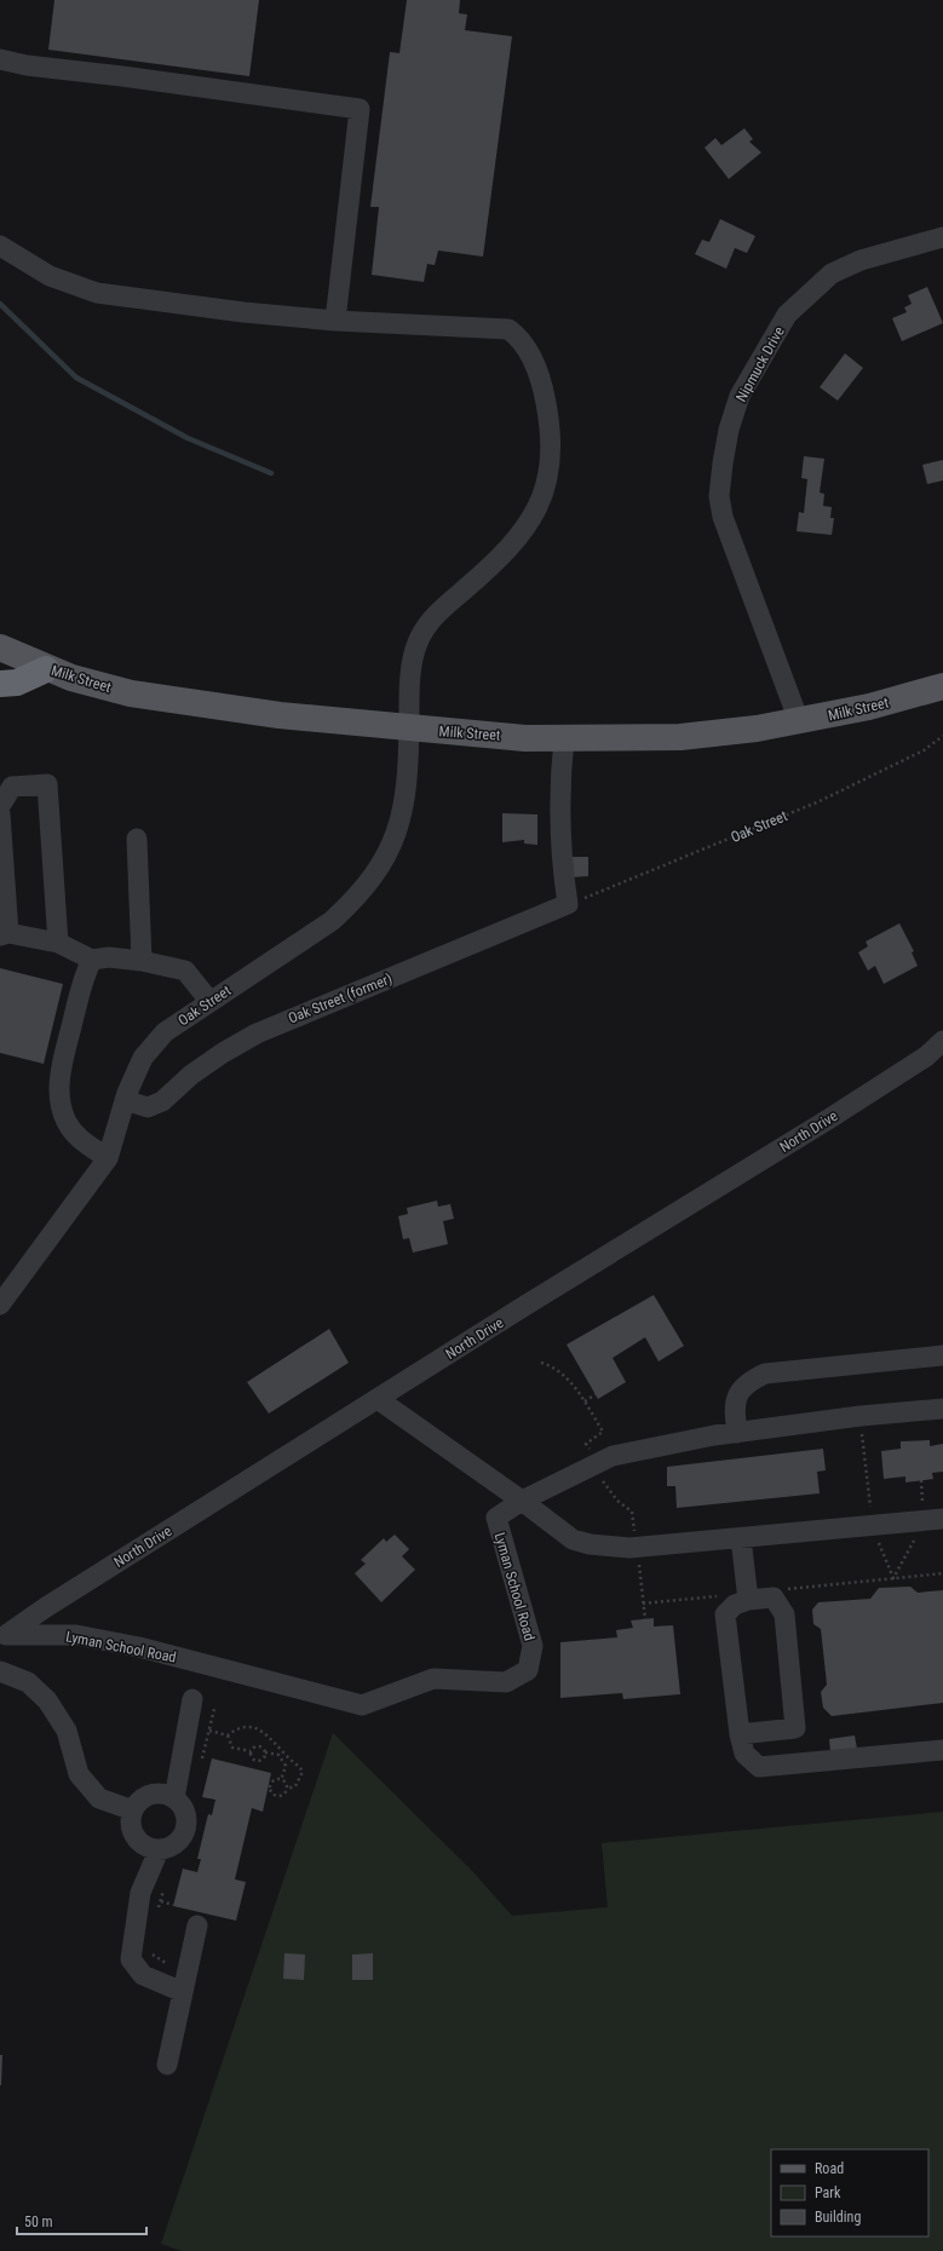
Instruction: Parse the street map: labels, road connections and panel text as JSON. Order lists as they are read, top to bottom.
{
  "streets": {
    "main road": ["Milk Street"],
    "street": [
      "Nipmuck Drive",
      "Oak Street",
      "Oak Street (former)",
      "North Drive",
      "Lyman School Road"
    ]
  },
  "crossings": [
    ["Nipmuck Drive", "Milk Street"],
    ["Milk Street", "Oak Street"],
    ["Oak Street", "Oak Street (former)"],
    ["North Drive", "Lyman School Road"]
  ],
  "legend": ["Road", "Park", "Building"],
  "scale_bar": "50 m"
}
